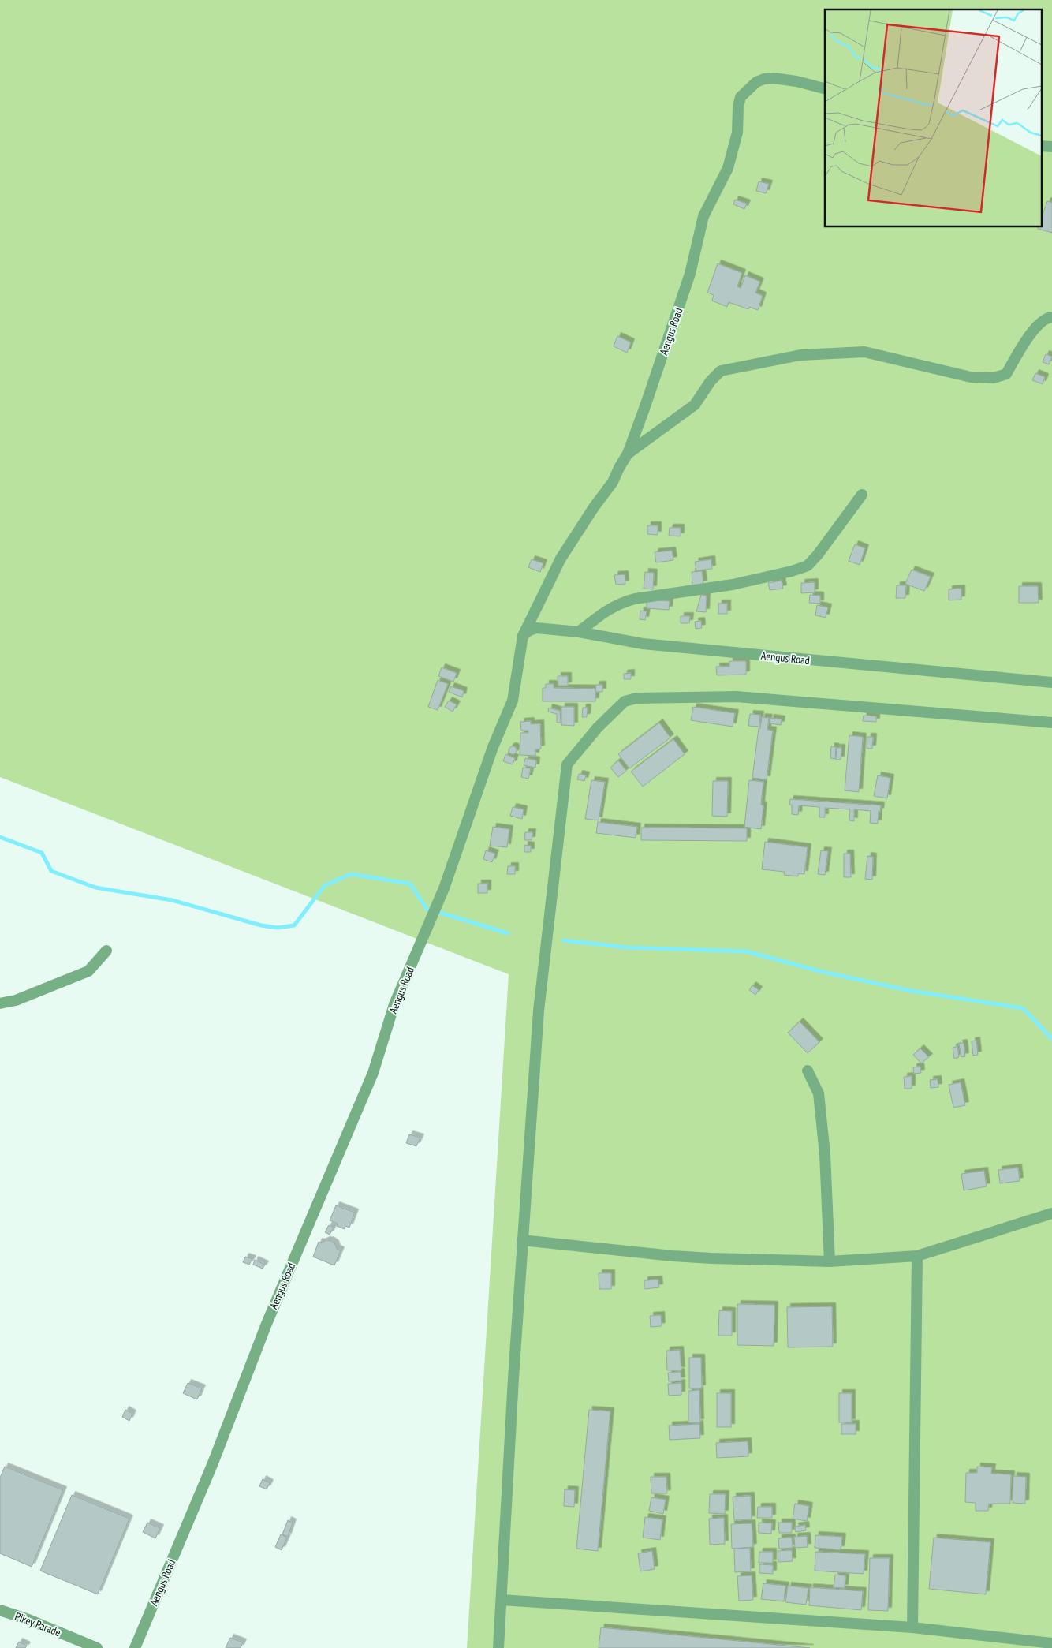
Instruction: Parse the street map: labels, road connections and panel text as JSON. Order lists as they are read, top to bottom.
{
  "streets": {
    "street": ["Aengus Road", "Pikey Parade"]
  }
}
